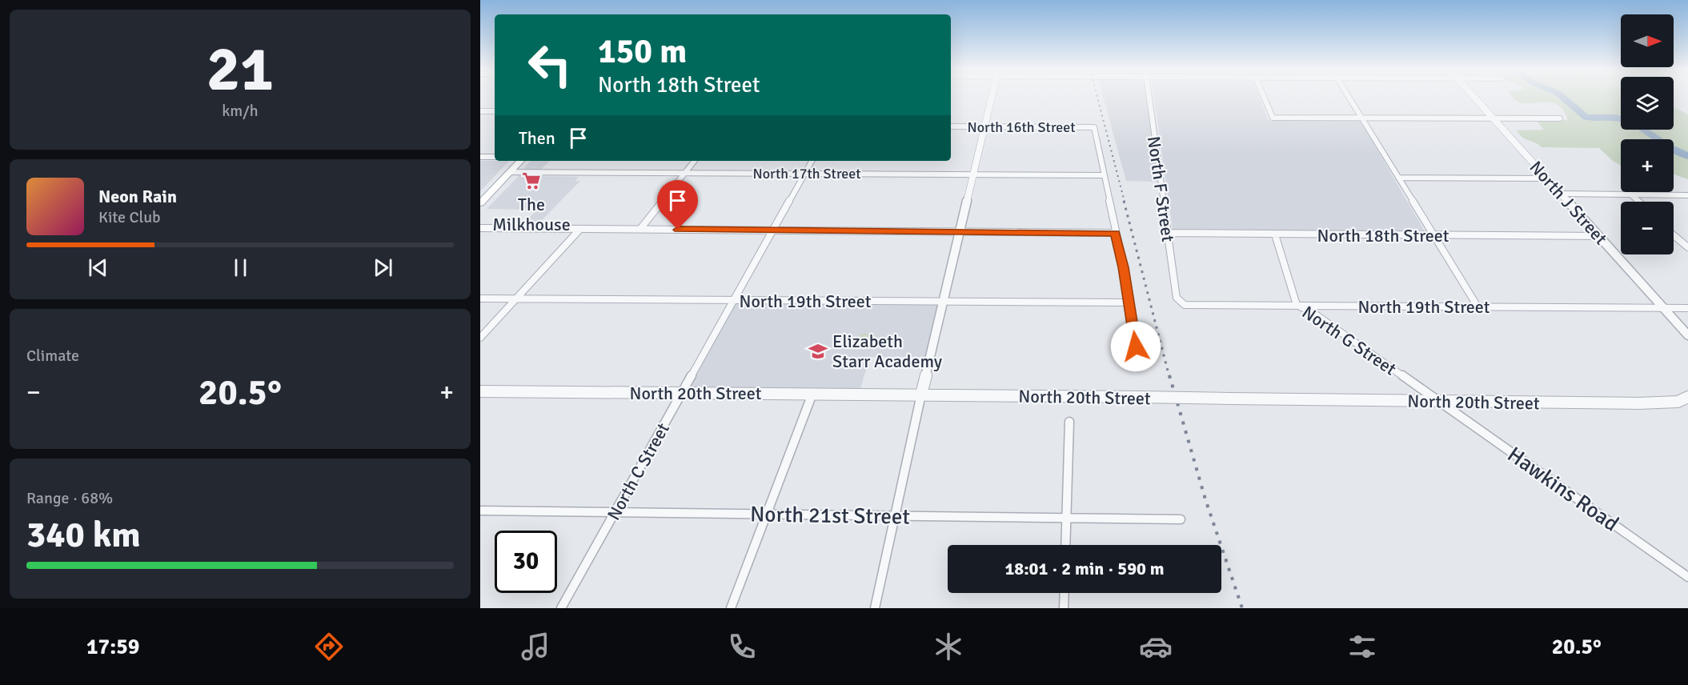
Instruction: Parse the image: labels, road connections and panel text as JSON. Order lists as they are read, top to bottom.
{
  "streets": {
    "street": [
      "North 16th Street",
      "North 17th Street",
      "North F Street",
      "North J Street",
      "North 18th Street",
      "North 19th Street",
      "North G Street",
      "North 20th Street",
      "North C Street",
      "Hawkins Road",
      "North 21st Street"
    ]
  },
  "crossings": [
    ["North 16th Street", "North 17th Street"],
    ["North 17th Street", "North C Street"],
    ["North F Street", "North 18th Street"],
    ["North F Street", "North 19th Street"],
    ["North J Street", "North 18th Street"],
    ["North J Street", "North 19th Street"],
    ["North 18th Street", "North G Street"],
    ["North 19th Street", "North G Street"],
    ["North 19th Street", "North C Street"],
    ["North G Street", "North 20th Street"],
    ["North G Street", "Hawkins Road"],
    ["North 20th Street", "North C Street"],
    ["North 20th Street", "Hawkins Road"],
    ["North C Street", "North 21st Street"]
  ],
  "places": {
    "supermarket": ["The Milkhouse"],
    "school or university": ["Elizabeth Starr Academy"]
  },
  "north": "right",
  "page": {
    "tile": [
      ["21", "km/h"],
      "Climate",
      ["Range · 68%", "340 km"]
    ],
    "map_buttons": ["+", "−"],
    "turn": ["150 m", "North 18th Street"],
    "then": "Then",
    "song": ["Neon Rain", "Kite Club"],
    "heat": ["−", "20.5°", "+"],
    "limit": "30",
    "trip": "18:01 · 2 min · 590 m",
    "tabs": ["17:59", "20.5°"]
  }
}
